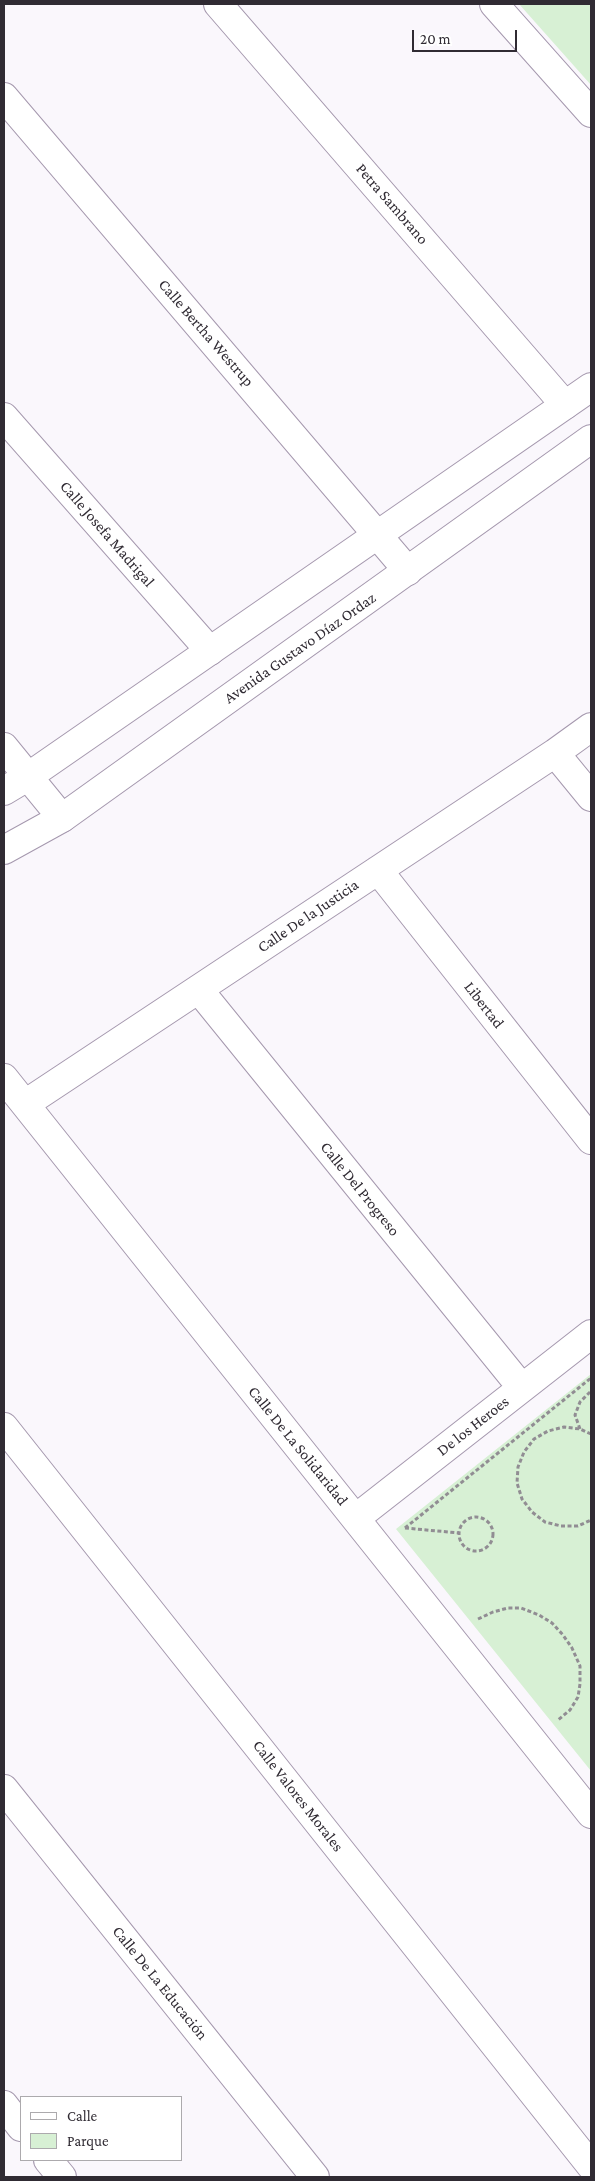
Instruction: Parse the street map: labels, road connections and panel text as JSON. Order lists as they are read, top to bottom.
{
  "streets": {
    "street": [
      "Petra Sambrano",
      "Calle Bertha Westrup",
      "Calle Josefa Madrigal",
      "Avenida Gustavo Díaz Ordaz",
      "Calle De la Justicia",
      "Libertad",
      "Calle Del Progreso",
      "De los Heroes",
      "Calle De La Solidaridad",
      "Calle Valores Morales",
      "Calle De La Educación"
    ]
  },
  "crossings": [
    ["Calle Bertha Westrup", "Avenida Gustavo Díaz Ordaz"],
    ["Calle De la Justicia", "Libertad"],
    ["Calle De la Justicia", "Calle Del Progreso"],
    ["Calle De la Justicia", "Calle De La Solidaridad"],
    ["Calle Del Progreso", "De los Heroes"],
    ["De los Heroes", "Calle De La Solidaridad"]
  ],
  "legend": ["Calle", "Parque"],
  "scale_bar": "20 m"
}
